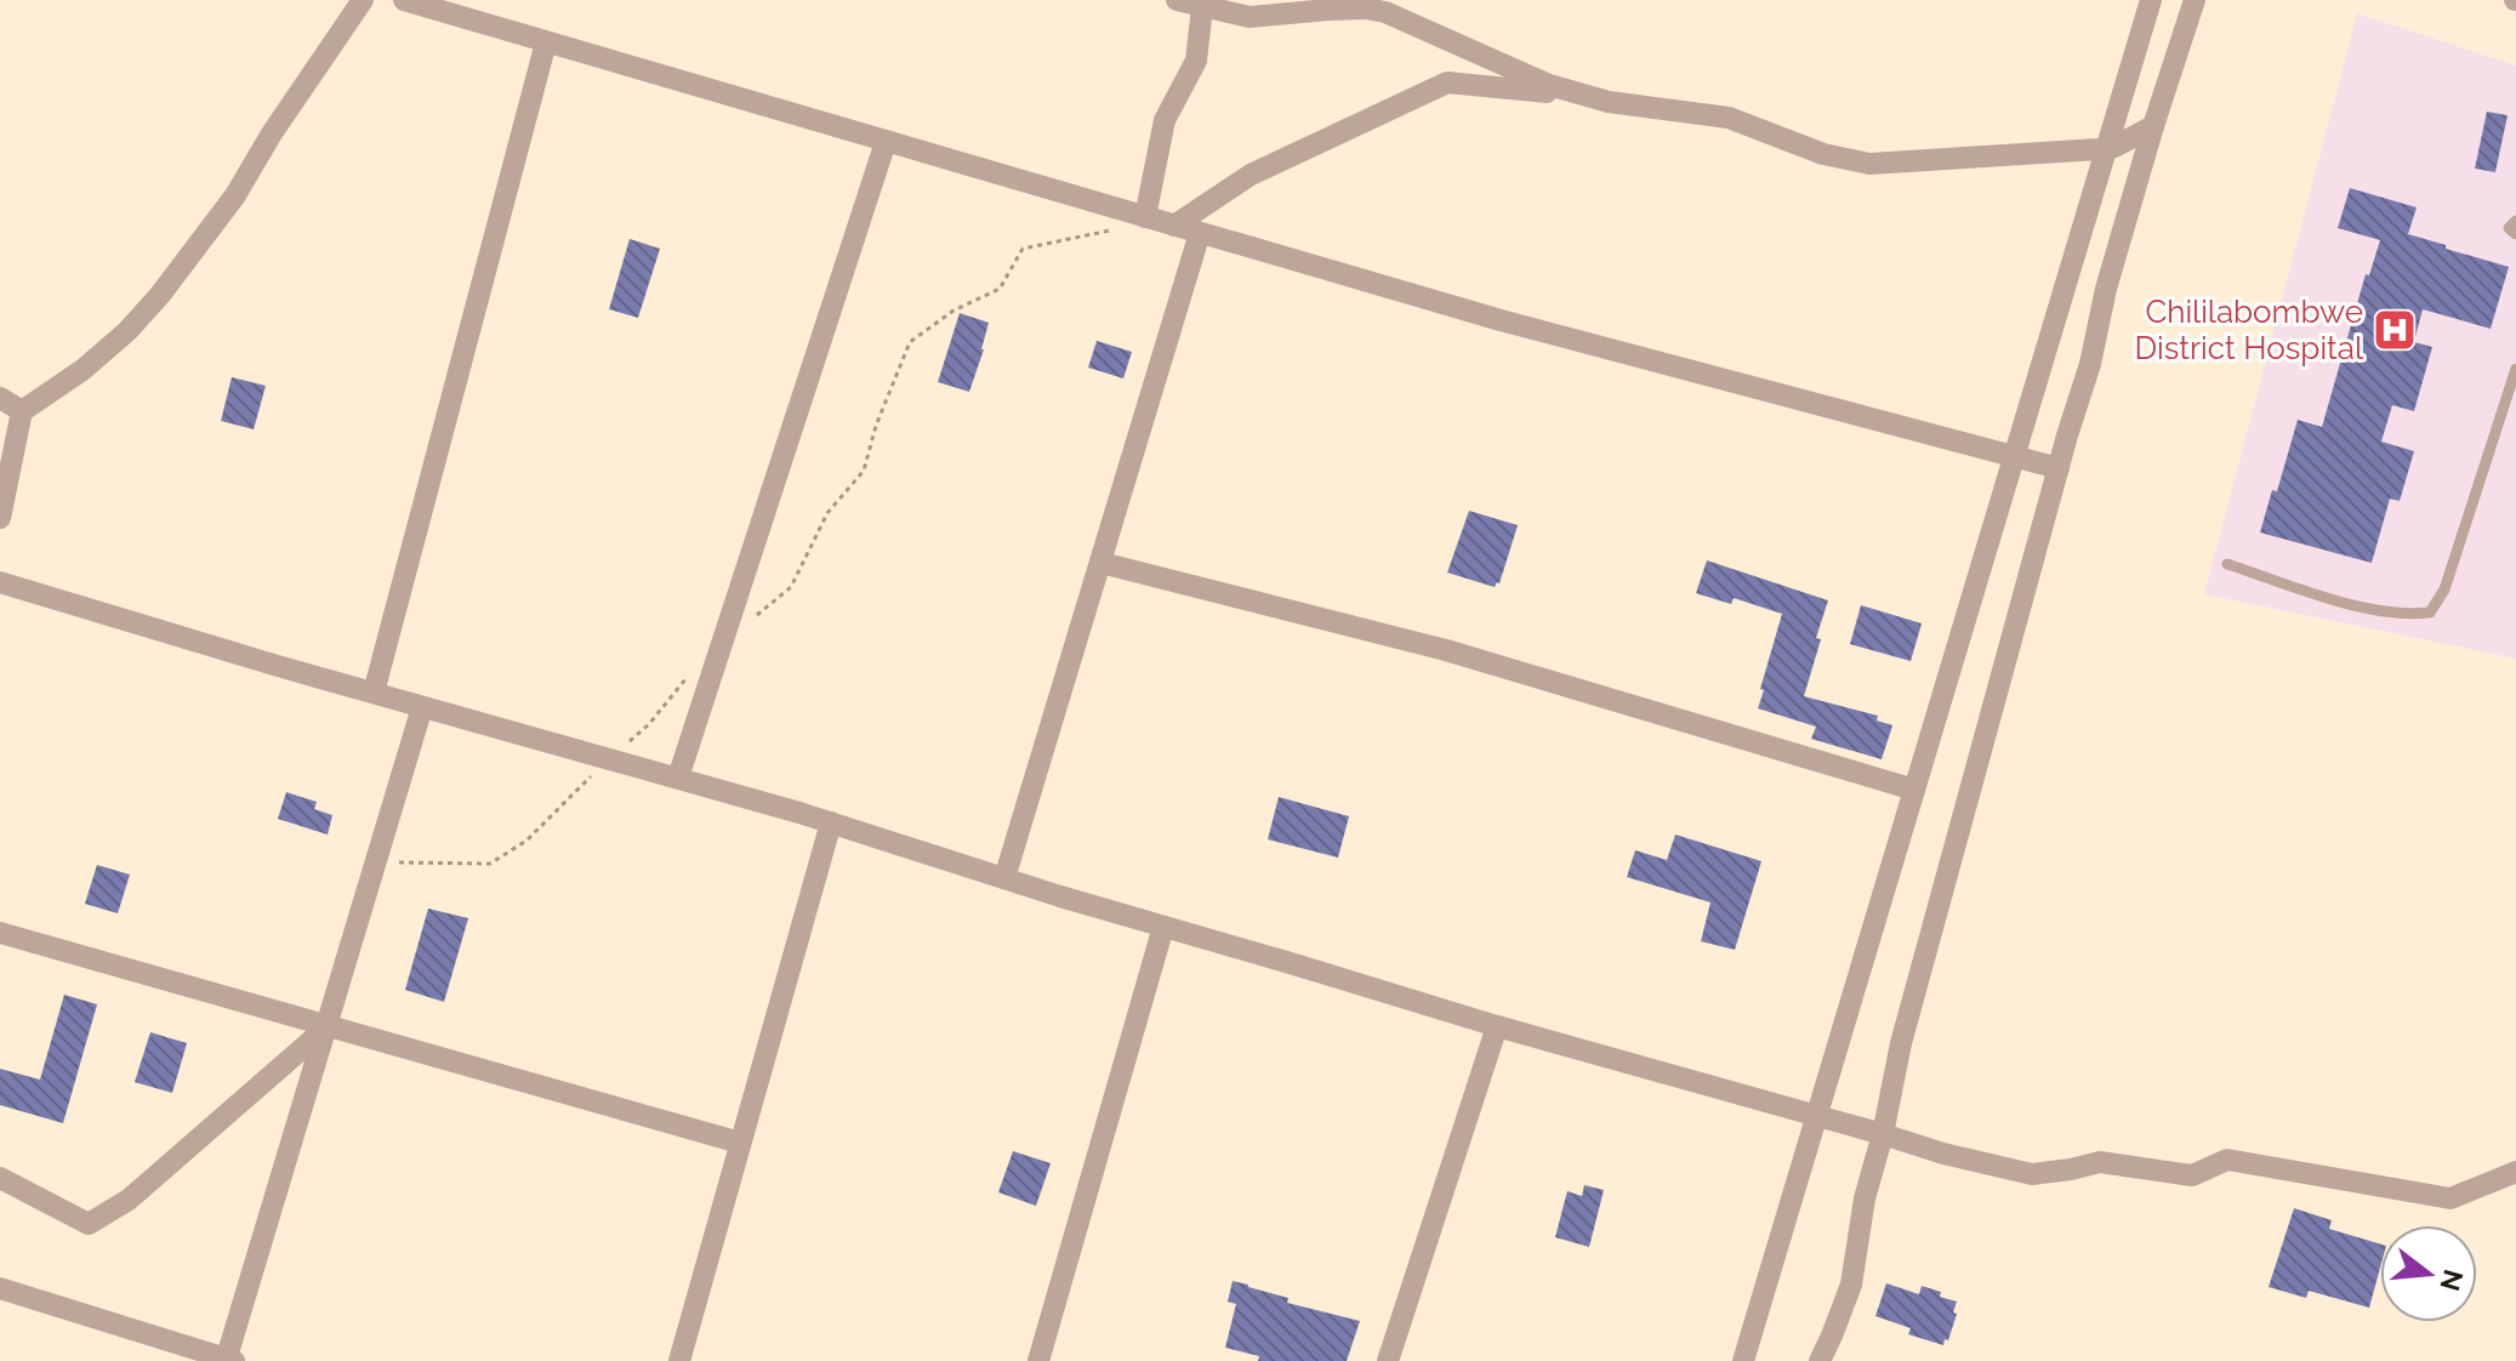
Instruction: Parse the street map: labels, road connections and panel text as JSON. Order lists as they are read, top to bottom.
{
  "places": {
    "hospital": ["Chililabombwe District Hospital"]
  },
  "north": "right"
}
